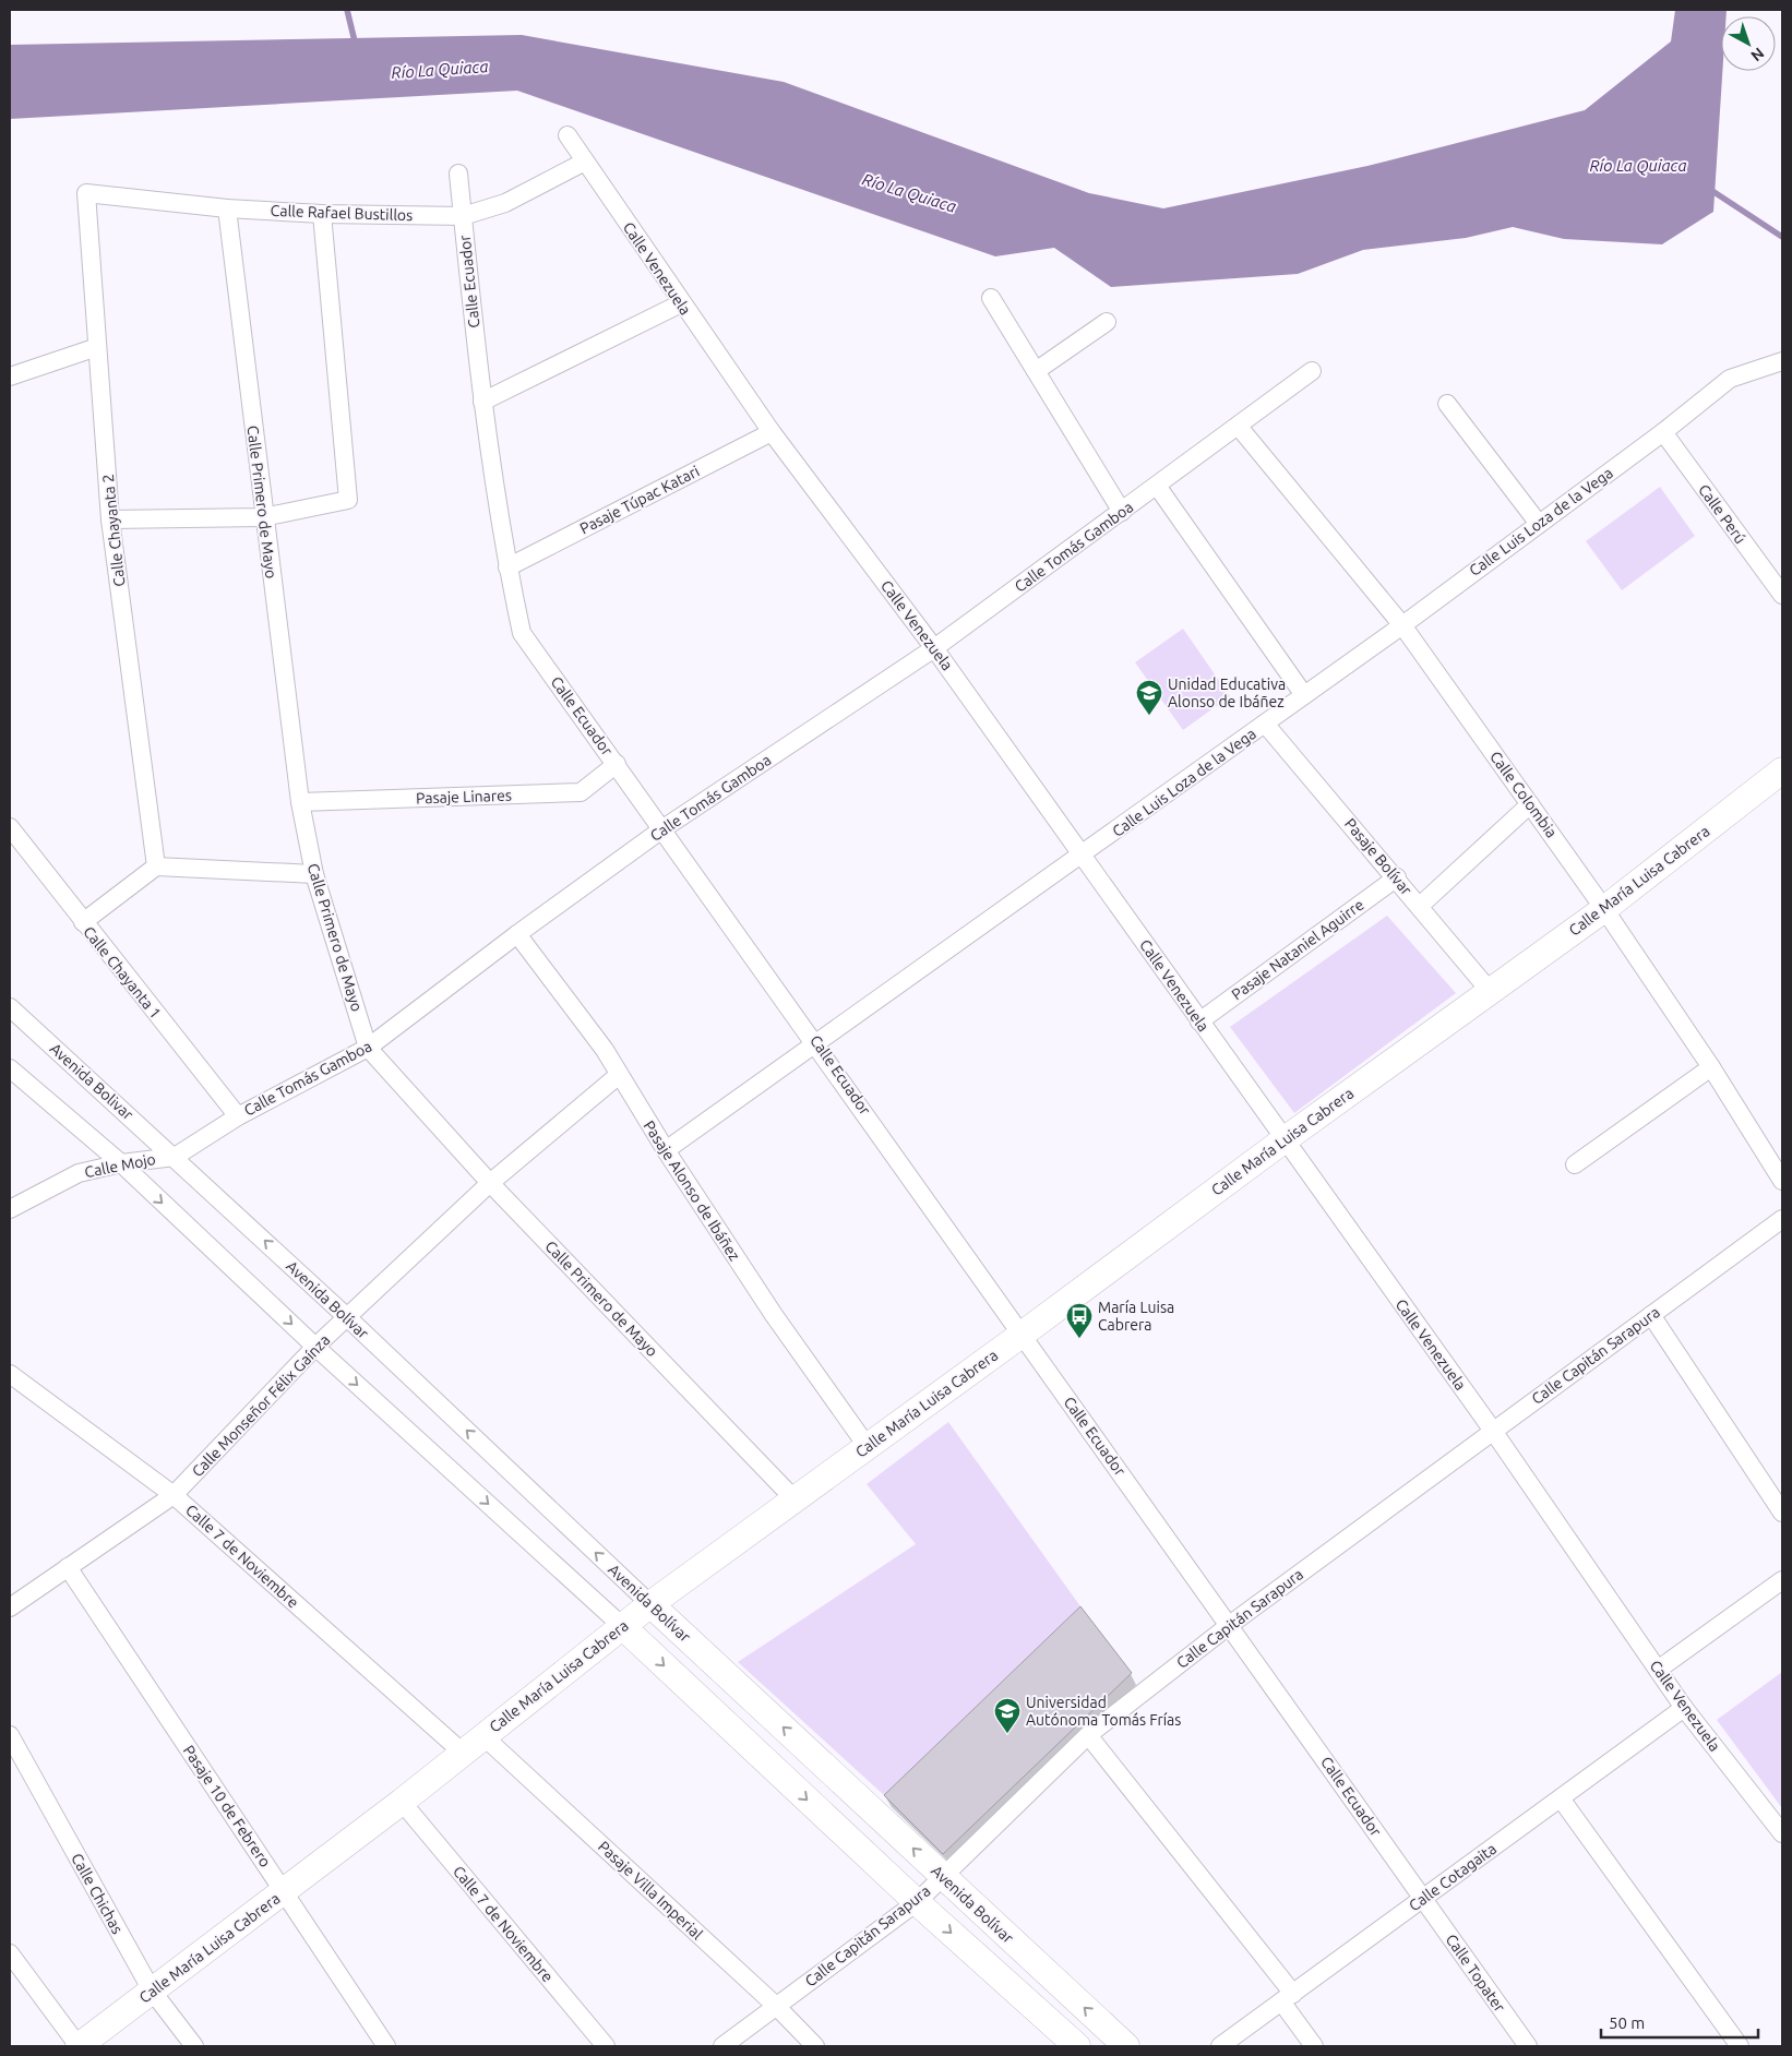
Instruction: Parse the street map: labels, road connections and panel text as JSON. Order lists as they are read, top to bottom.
{
  "streets": {
    "main road": ["Calle María Luisa Cabrera", "Avenida Bolívar"],
    "street": [
      "Calle Rafael Bustillos",
      "Calle Venezuela",
      "Calle Ecuador",
      "Pasaje Túpac Katari",
      "Calle Primero de Mayo",
      "Calle Perú",
      "Calle Luis Loza de la Vega",
      "Calle Chayanta 2",
      "Calle Tomás Gamboa",
      "Calle Colombia",
      "Pasaje Linares",
      "Pasaje Bolívar",
      "Pasaje Nataniel Aguirre",
      "Calle Chayanta 1",
      "Avenida Bolivar",
      "Calle Mojo",
      "Pasaje Alonso de Ibáñez",
      "Calle Capitán Sarapura",
      "Calle Monseñor Félix Gaínza",
      "Calle 7 de Noviembre",
      "Pasaje 10 de Febrero",
      "Calle Cotagaita",
      "Pasaje Villa Imperial",
      "Calle Chichas",
      "Calle Topater"
    ]
  },
  "crossings": [
    ["Calle Rafael Bustillos", "Calle Venezuela"],
    ["Calle Rafael Bustillos", "Calle Ecuador"],
    ["Calle Rafael Bustillos", "Calle Primero de Mayo"],
    ["Calle Rafael Bustillos", "Calle Chayanta 2"],
    ["Calle Venezuela", "Pasaje Túpac Katari"],
    ["Calle Venezuela", "Calle Luis Loza de la Vega"],
    ["Calle Venezuela", "Calle Tomás Gamboa"],
    ["Calle Venezuela", "Calle María Luisa Cabrera"],
    ["Calle Venezuela", "Pasaje Nataniel Aguirre"],
    ["Calle Venezuela", "Calle Capitán Sarapura"],
    ["Calle Venezuela", "Calle Cotagaita"],
    ["Calle Ecuador", "Pasaje Túpac Katari"],
    ["Calle Ecuador", "Calle Luis Loza de la Vega"],
    ["Calle Ecuador", "Calle Tomás Gamboa"],
    ["Calle Ecuador", "Pasaje Linares"],
    ["Calle Ecuador", "Calle María Luisa Cabrera"],
    ["Calle Ecuador", "Calle Capitán Sarapura"],
    ["Calle Ecuador", "Calle Cotagaita"],
    ["Calle Ecuador", "Calle Topater"],
    ["Calle Primero de Mayo", "Calle Tomás Gamboa"],
    ["Calle Primero de Mayo", "Pasaje Linares"],
    ["Calle Primero de Mayo", "Calle María Luisa Cabrera"],
    ["Calle Primero de Mayo", "Calle Monseñor Félix Gaínza"],
    ["Calle Perú", "Calle Luis Loza de la Vega"],
    ["Calle Luis Loza de la Vega", "Calle Colombia"],
    ["Calle Luis Loza de la Vega", "Pasaje Bolívar"],
    ["Calle Luis Loza de la Vega", "Pasaje Alonso de Ibáñez"],
    ["Calle Tomás Gamboa", "Calle Colombia"],
    ["Calle Tomás Gamboa", "Calle Chayanta 1"],
    ["Calle Tomás Gamboa", "Avenida Bolivar"],
    ["Calle Tomás Gamboa", "Calle Mojo"],
    ["Calle Tomás Gamboa", "Pasaje Alonso de Ibáñez"],
    ["Calle Tomás Gamboa", "Avenida Bolívar"],
    ["Calle Colombia", "Calle María Luisa Cabrera"],
    ["Pasaje Bolívar", "Calle María Luisa Cabrera"],
    ["Pasaje Bolívar", "Pasaje Nataniel Aguirre"],
    ["Calle María Luisa Cabrera", "Pasaje Alonso de Ibáñez"],
    ["Calle María Luisa Cabrera", "Avenida Bolívar"],
    ["Calle María Luisa Cabrera", "Calle 7 de Noviembre"],
    ["Calle María Luisa Cabrera", "Pasaje 10 de Febrero"],
    ["Calle María Luisa Cabrera", "Pasaje Villa Imperial"],
    ["Calle María Luisa Cabrera", "Calle Chichas"],
    ["Avenida Bolivar", "Calle Mojo"],
    ["Avenida Bolivar", "Avenida Bolívar"],
    ["Calle Mojo", "Avenida Bolívar"],
    ["Pasaje Alonso de Ibáñez", "Calle Monseñor Félix Gaínza"],
    ["Avenida Bolívar", "Calle Capitán Sarapura"],
    ["Avenida Bolívar", "Calle Monseñor Félix Gaínza"],
    ["Calle Capitán Sarapura", "Pasaje Villa Imperial"],
    ["Calle Monseñor Félix Gaínza", "Calle 7 de Noviembre"],
    ["Calle Monseñor Félix Gaínza", "Pasaje 10 de Febrero"],
    ["Calle Cotagaita", "Calle Topater"]
  ],
  "water": ["Río La Quiaca"],
  "places": {
    "school or university": ["Unidad Educativa Alonso de Ibáñez", "Universidad Autónoma Tomás Frías"],
    "bus stop": ["María Luisa Cabrera"]
  },
  "scale_bar": "50 m",
  "north": "bottom right"
}
